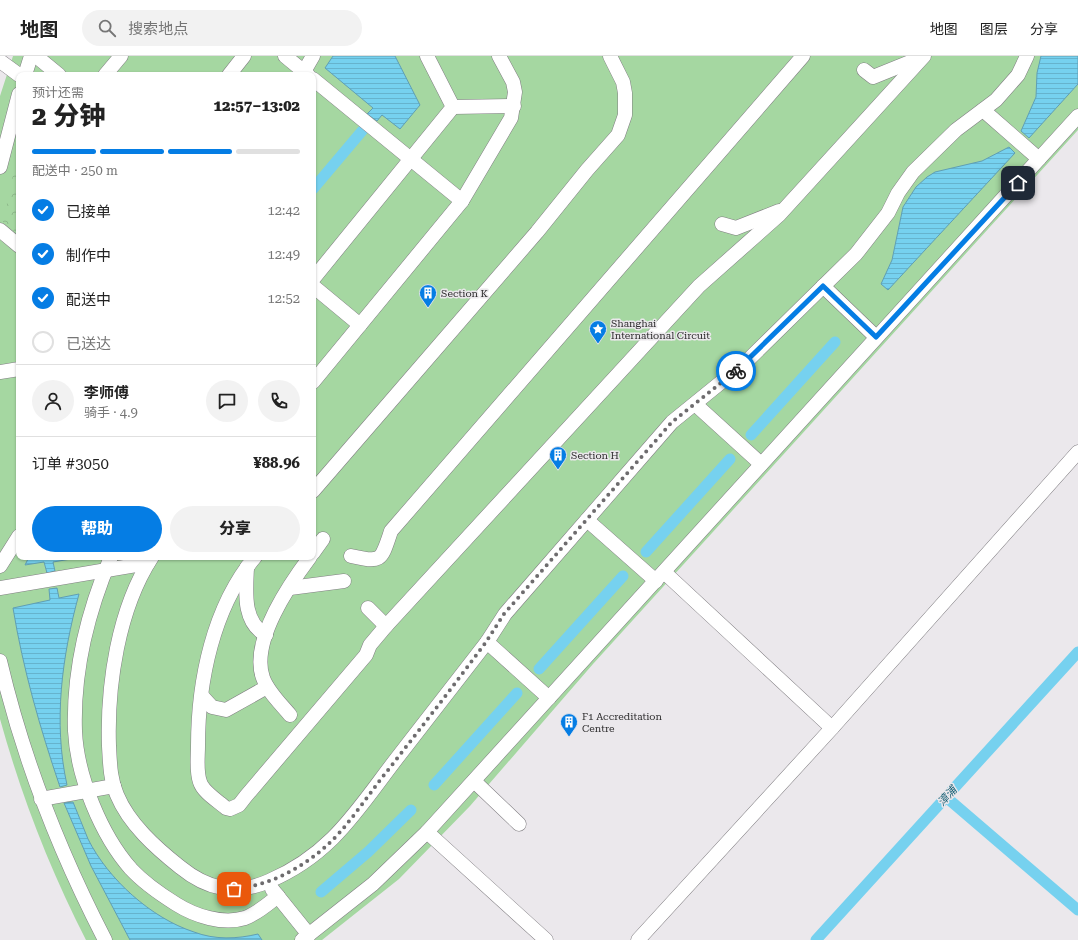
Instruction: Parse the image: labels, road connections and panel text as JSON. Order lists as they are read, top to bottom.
{
  "water": ["漳浦"],
  "places": {
    "building": ["Section K", "Section H", "F1 Accreditation Centre"],
    "place": ["Shanghai International Circuit"]
  },
  "page": {
    "header": "地图",
    "search": "搜索地点",
    "nav": ["地图", "图层", "分享"],
    "heading": ["2 分钟", "预计还需", "12:57–13:02"],
    "panel": [
      "李师傅",
      "骑手 · 4.9",
      "订单 #3050",
      "¥88.96"
    ],
    "bar": "配送中 · 250 m",
    "list": [
      ["已接单", "12:42"],
      ["制作中", "12:49"],
      ["配送中", "12:52"],
      "已送达"
    ],
    "buttons": ["帮助", "分享"]
  }
}
